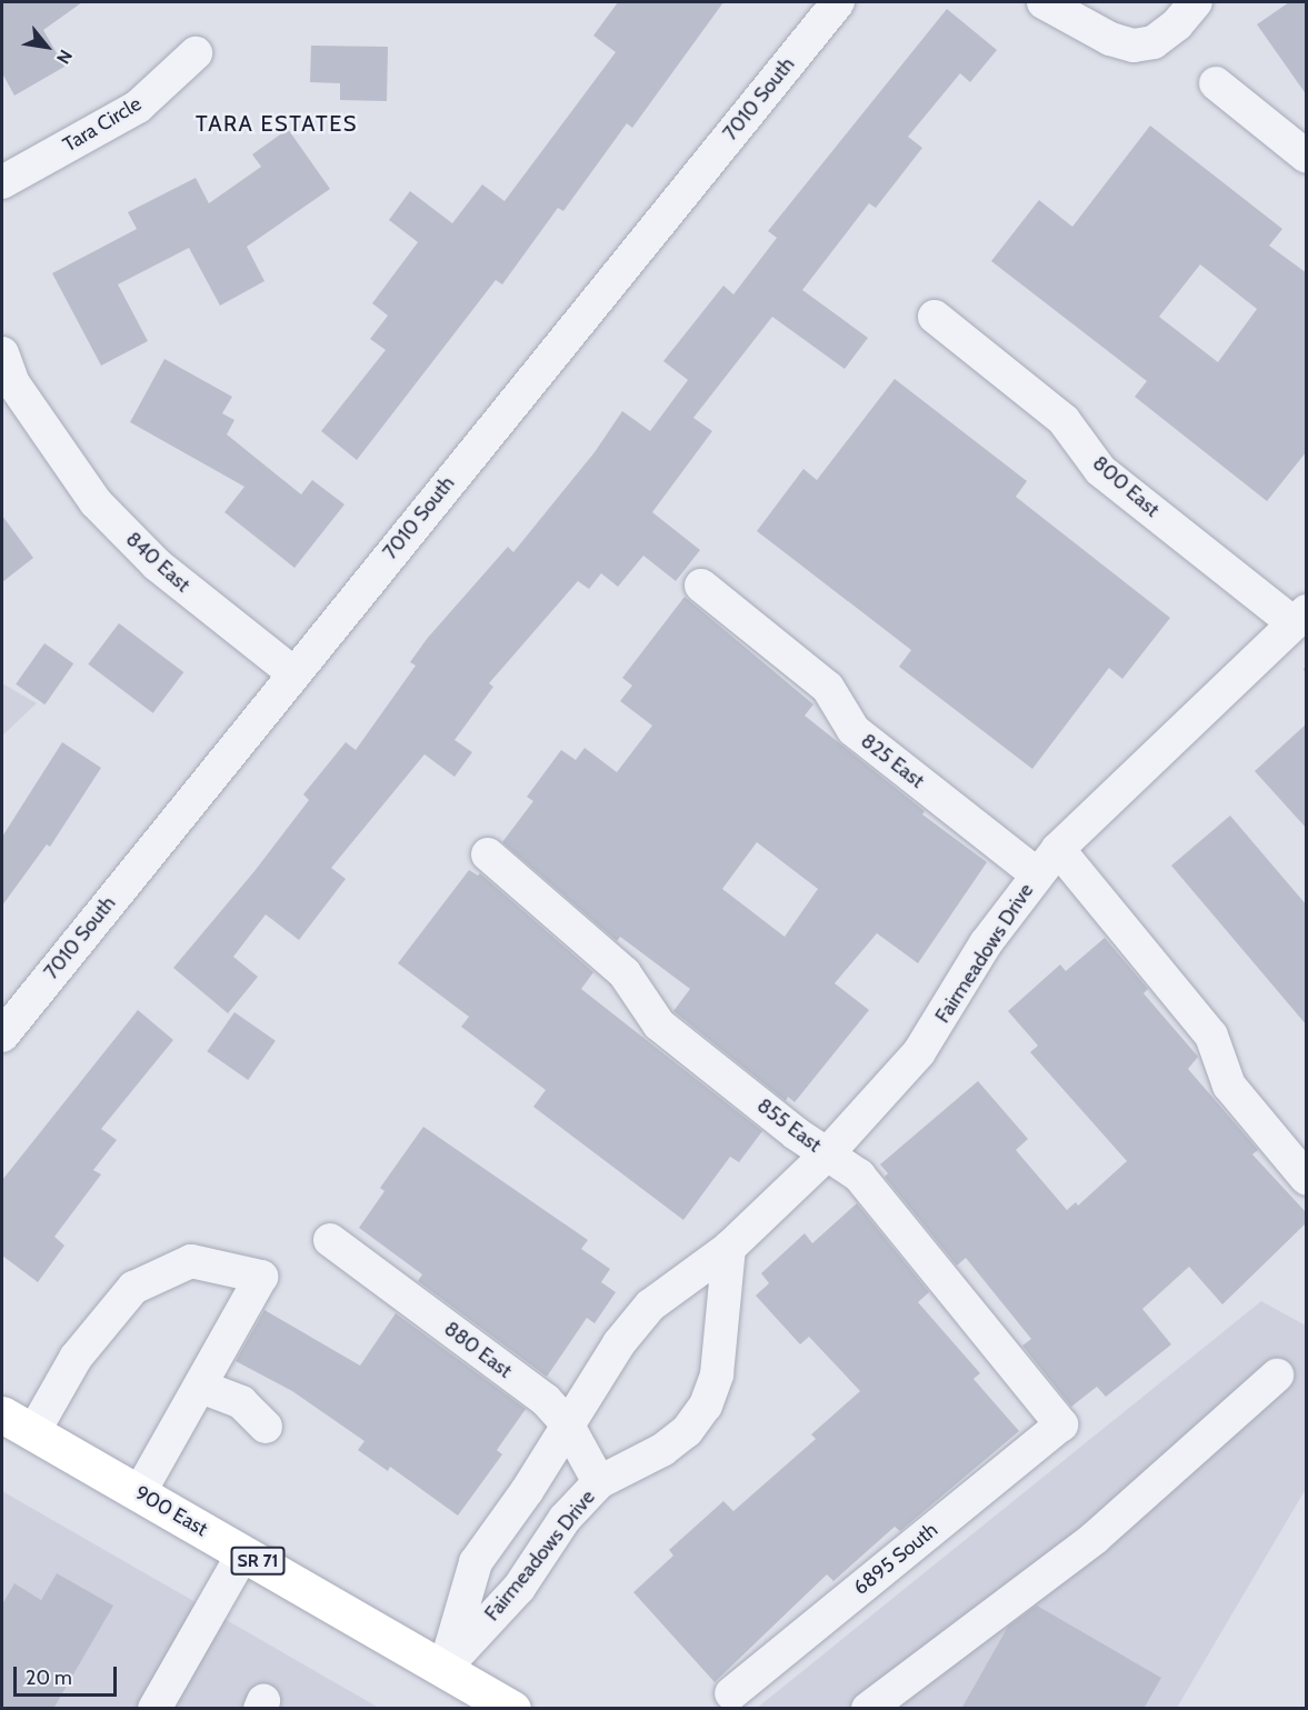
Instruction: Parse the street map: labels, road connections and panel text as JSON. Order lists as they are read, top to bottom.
{
  "streets": {
    "main road": ["900 East", "SR 71"],
    "street": [
      "7010 South",
      "Tara Circle",
      "800 East",
      "840 East",
      "825 East",
      "Fairmeadows Drive",
      "855 East",
      "880 East",
      "6895 South"
    ]
  },
  "crossings": [
    ["7010 South", "840 East"],
    ["800 East", "Fairmeadows Drive"],
    ["825 East", "Fairmeadows Drive"],
    ["Fairmeadows Drive", "855 East"],
    ["Fairmeadows Drive", "880 East"],
    ["Fairmeadows Drive", "900 East"],
    ["855 East", "6895 South"]
  ],
  "districts": ["TARA ESTATES"],
  "scale_bar": "20 m",
  "north": "bottom right"
}
